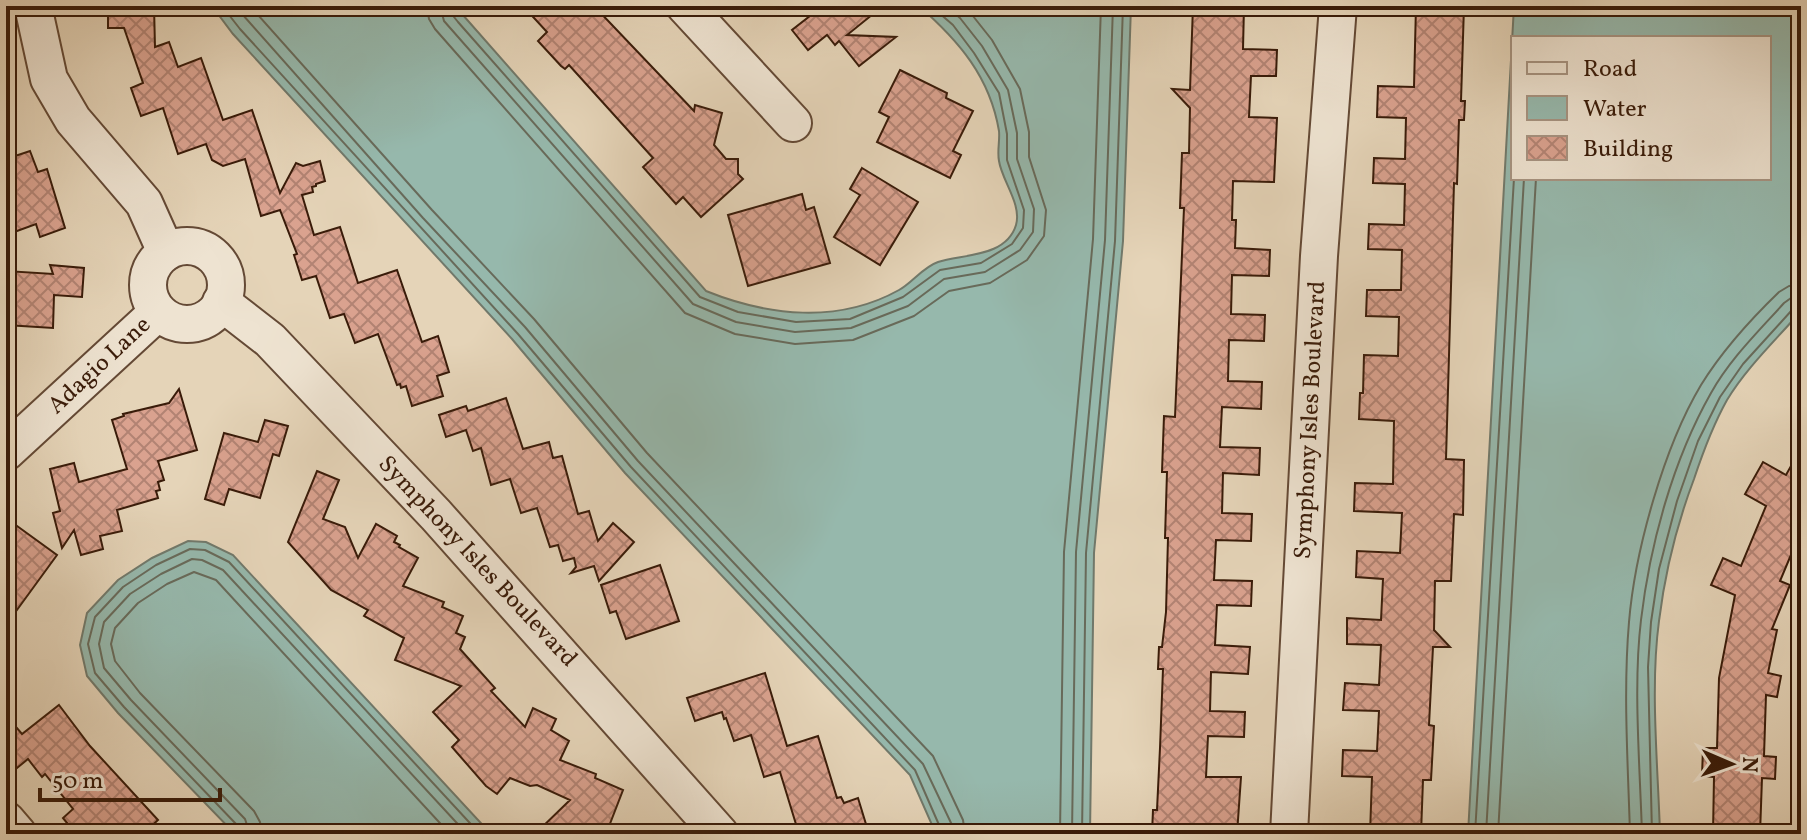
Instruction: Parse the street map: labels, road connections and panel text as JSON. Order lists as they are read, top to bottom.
{
  "streets": {
    "street": ["Adagio Lane", "Symphony Isles Boulevard"]
  },
  "crossings": [
    ["Adagio Lane", "Symphony Isles Boulevard"]
  ],
  "legend": ["Road", "Water", "Building"],
  "scale_bar": "50 m",
  "north": "right"
}
